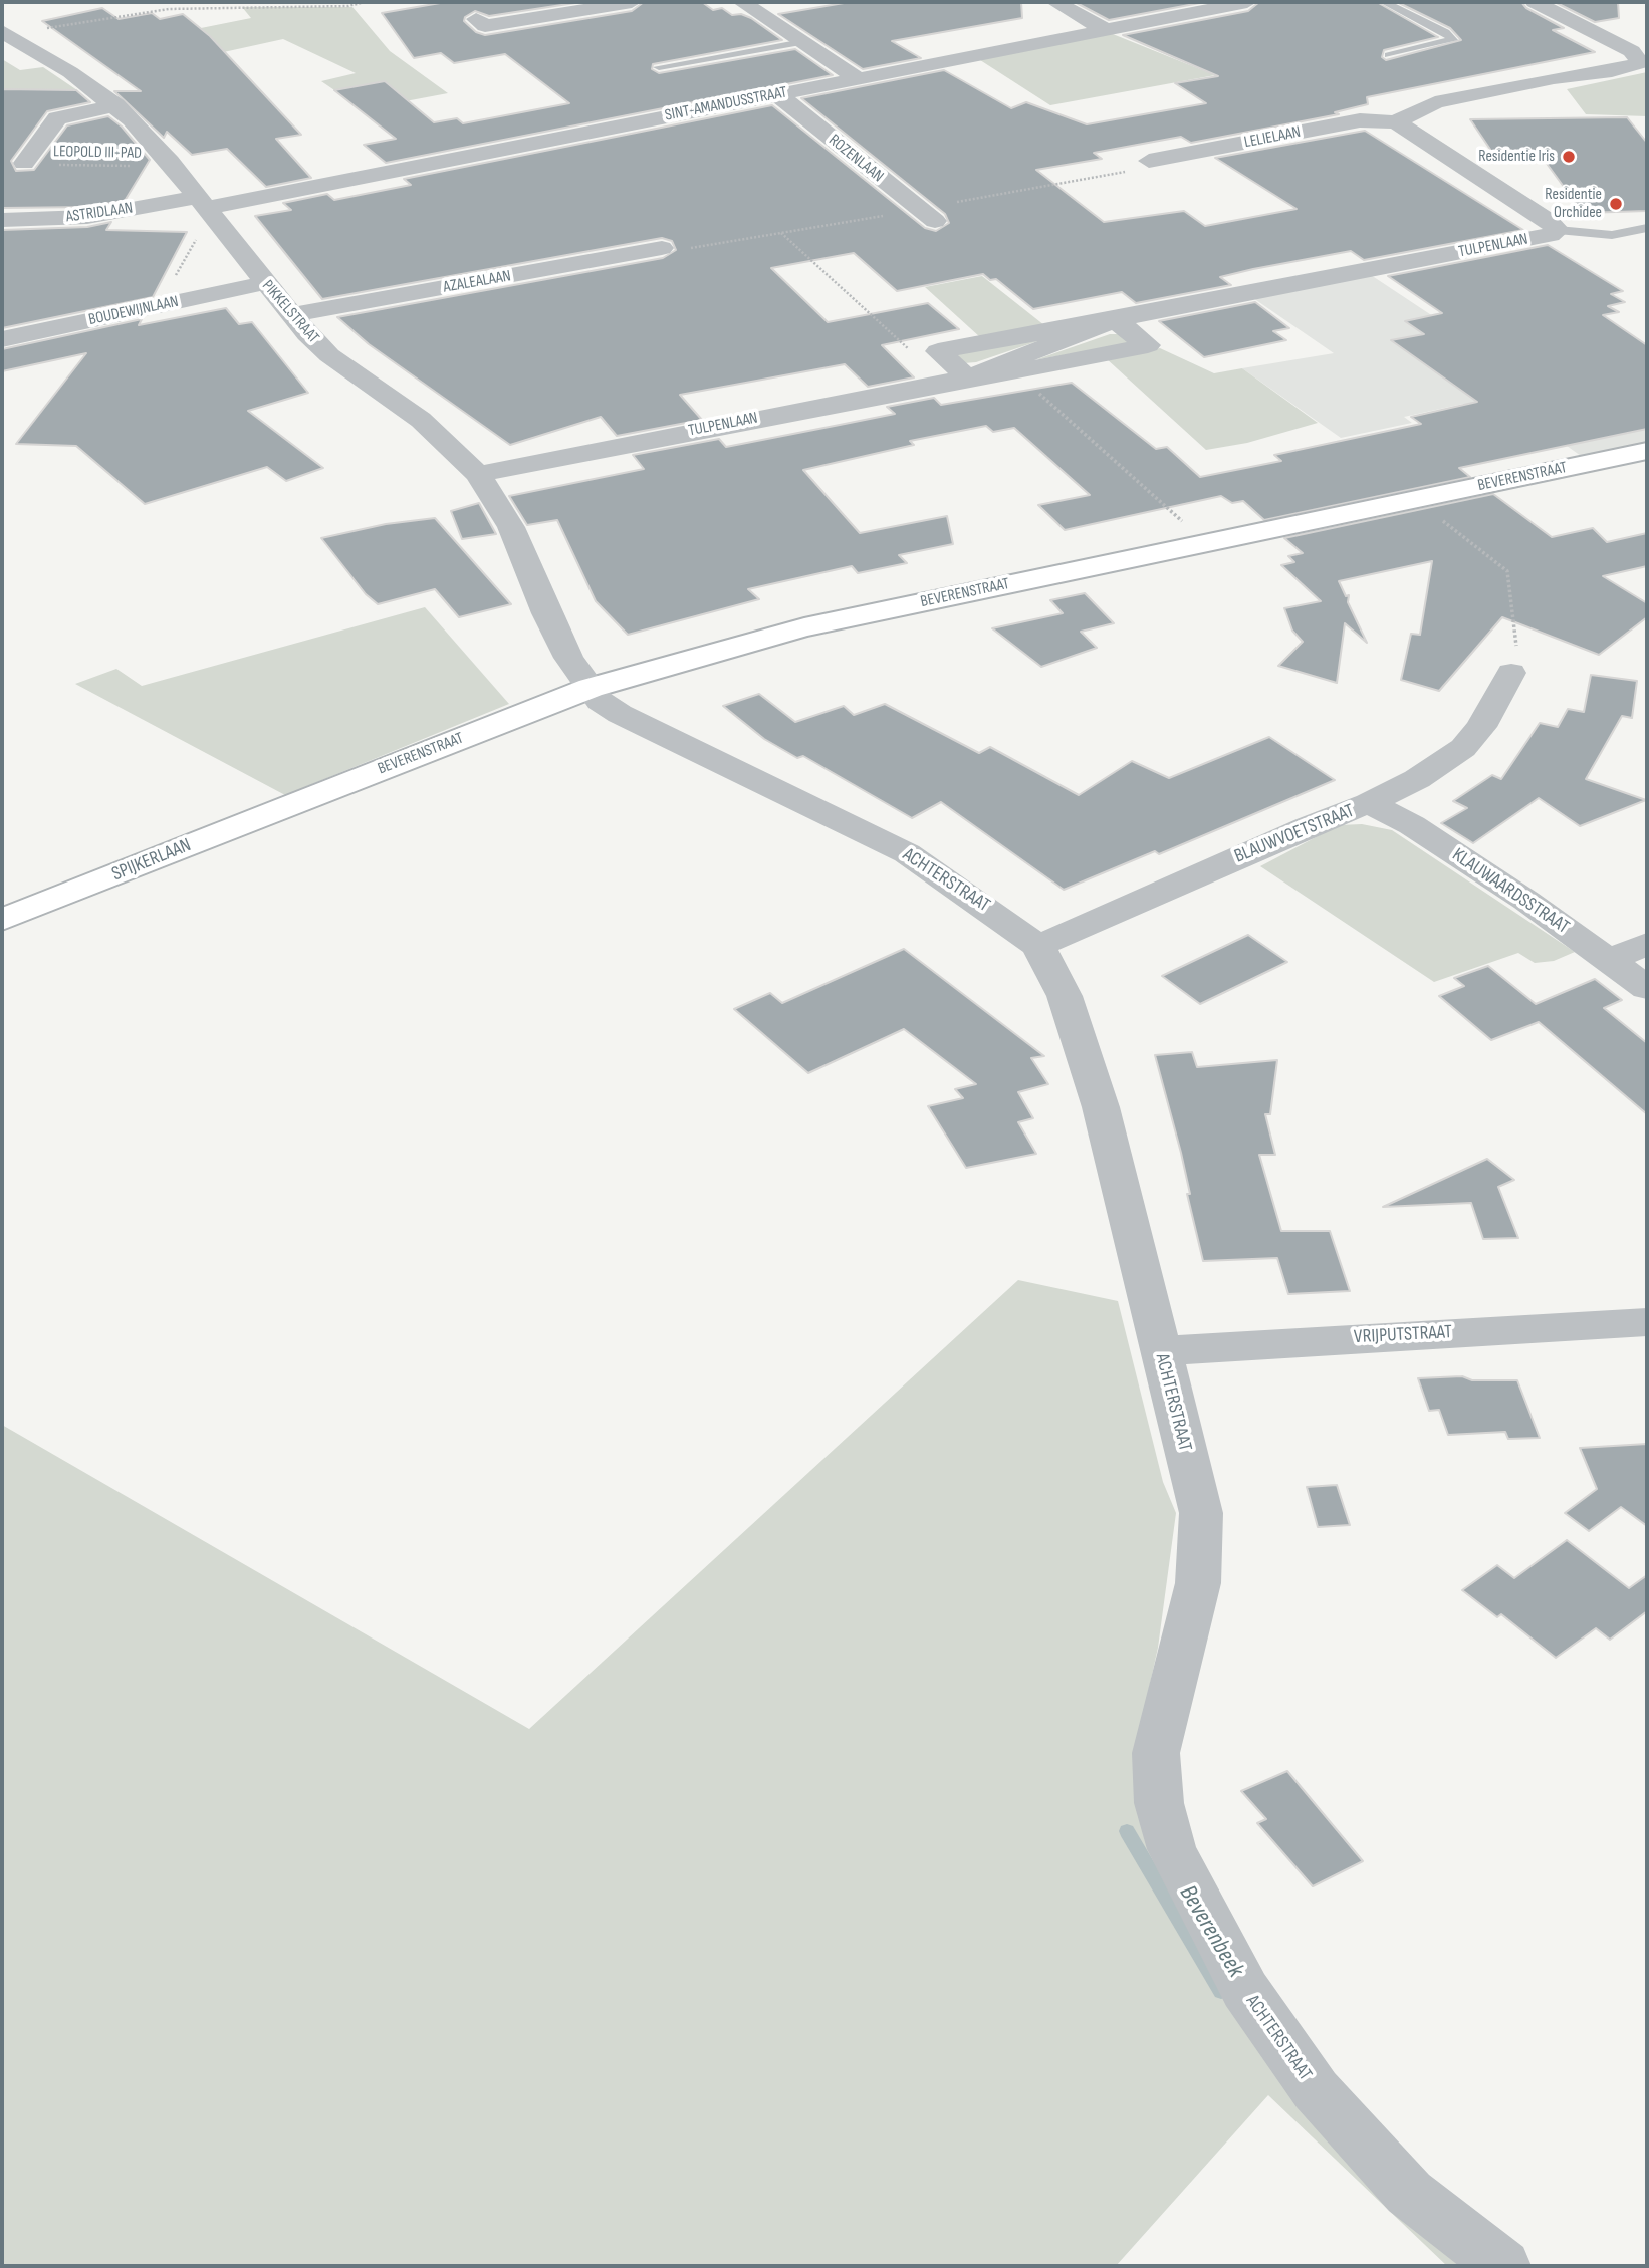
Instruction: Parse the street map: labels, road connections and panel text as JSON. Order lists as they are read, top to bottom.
{
  "streets": {
    "street": [
      "SINT-AMANDUSSTRAAT",
      "LELIELAAN",
      "ROZENLAAN",
      "ASTRIDLAAN",
      "TULPENLAAN",
      "AZALEALAAN",
      "BOUDEWIJNLAAN",
      "PIKKELSTRAAT",
      "BEVERENSTRAAT",
      "BLAUWVOETSTRAAT",
      "SPIJKERLAAN",
      "ACHTERSTRAAT",
      "KLAUWAARDSSTRAAT",
      "VRIJPUTSTRAAT"
    ],
    "path": ["LEOPOLD III-PAD"]
  },
  "crossings": [
    ["SINT-AMANDUSSTRAAT", "ROZENLAAN"],
    ["SINT-AMANDUSSTRAAT", "ASTRIDLAAN"],
    ["SINT-AMANDUSSTRAAT", "PIKKELSTRAAT"],
    ["LELIELAAN", "TULPENLAAN"],
    ["LEOPOLD III-PAD", "PIKKELSTRAAT"],
    ["ASTRIDLAAN", "PIKKELSTRAAT"],
    ["TULPENLAAN", "PIKKELSTRAAT"],
    ["AZALEALAAN", "PIKKELSTRAAT"],
    ["BOUDEWIJNLAAN", "PIKKELSTRAAT"],
    ["PIKKELSTRAAT", "BEVERENSTRAAT"],
    ["PIKKELSTRAAT", "ACHTERSTRAAT"],
    ["BEVERENSTRAAT", "SPIJKERLAAN"],
    ["BEVERENSTRAAT", "ACHTERSTRAAT"],
    ["BLAUWVOETSTRAAT", "ACHTERSTRAAT"],
    ["BLAUWVOETSTRAAT", "KLAUWAARDSSTRAAT"],
    ["ACHTERSTRAAT", "VRIJPUTSTRAAT"]
  ],
  "water": ["Beverenbeek"],
  "places": ["Residentie Iris", "Residentie Orchidee"]
}
